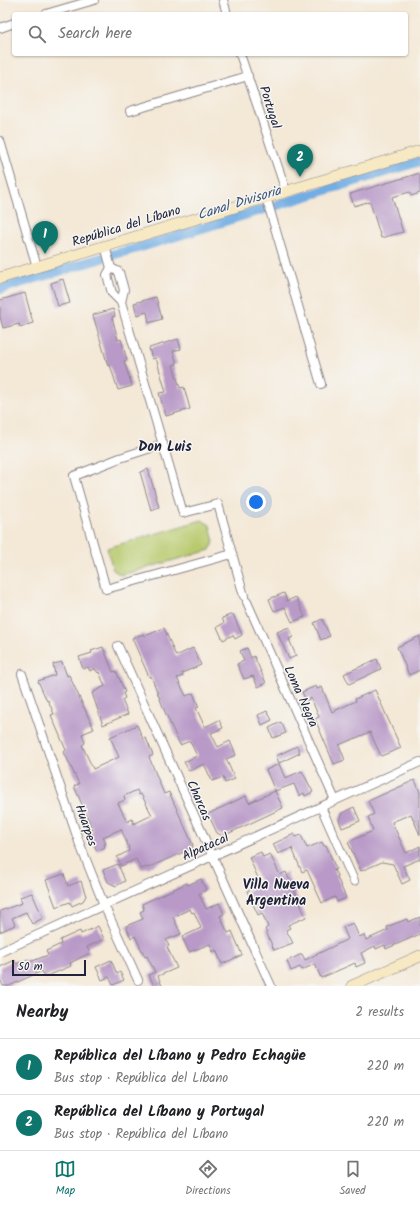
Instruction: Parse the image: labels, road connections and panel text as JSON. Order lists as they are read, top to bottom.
{
  "streets": {
    "main road": ["República del Líbano"],
    "street": [
      "Portugal",
      "Loma Negra",
      "Charcas",
      "Huarpes",
      "Alpatacal"
    ]
  },
  "crossings": [
    ["Portugal", "República del Líbano"],
    ["Loma Negra", "Alpatacal"],
    ["Charcas", "Alpatacal"],
    ["Huarpes", "Alpatacal"]
  ],
  "districts": ["Don Luis", "Villa Nueva Argentina"],
  "water": ["Canal Divisoria"],
  "scale_bar": "50 m",
  "page": {
    "search": "Search here",
    "pins": ["2", "1"],
    "scale": "50 m",
    "heading": ["Nearby", "2 results"],
    "list": [
      {
        "mark": "1",
        "name": "República del Líbano y Pedro Echagüe",
        "note": "Bus stop · República del Líbano",
        "value": "220 m"
      },
      {
        "mark": "2",
        "name": "República del Líbano y Portugal",
        "note": "Bus stop · República del Líbano",
        "value": "220 m"
      }
    ],
    "nav": ["Map", "Directions", "Saved"]
  }
}
